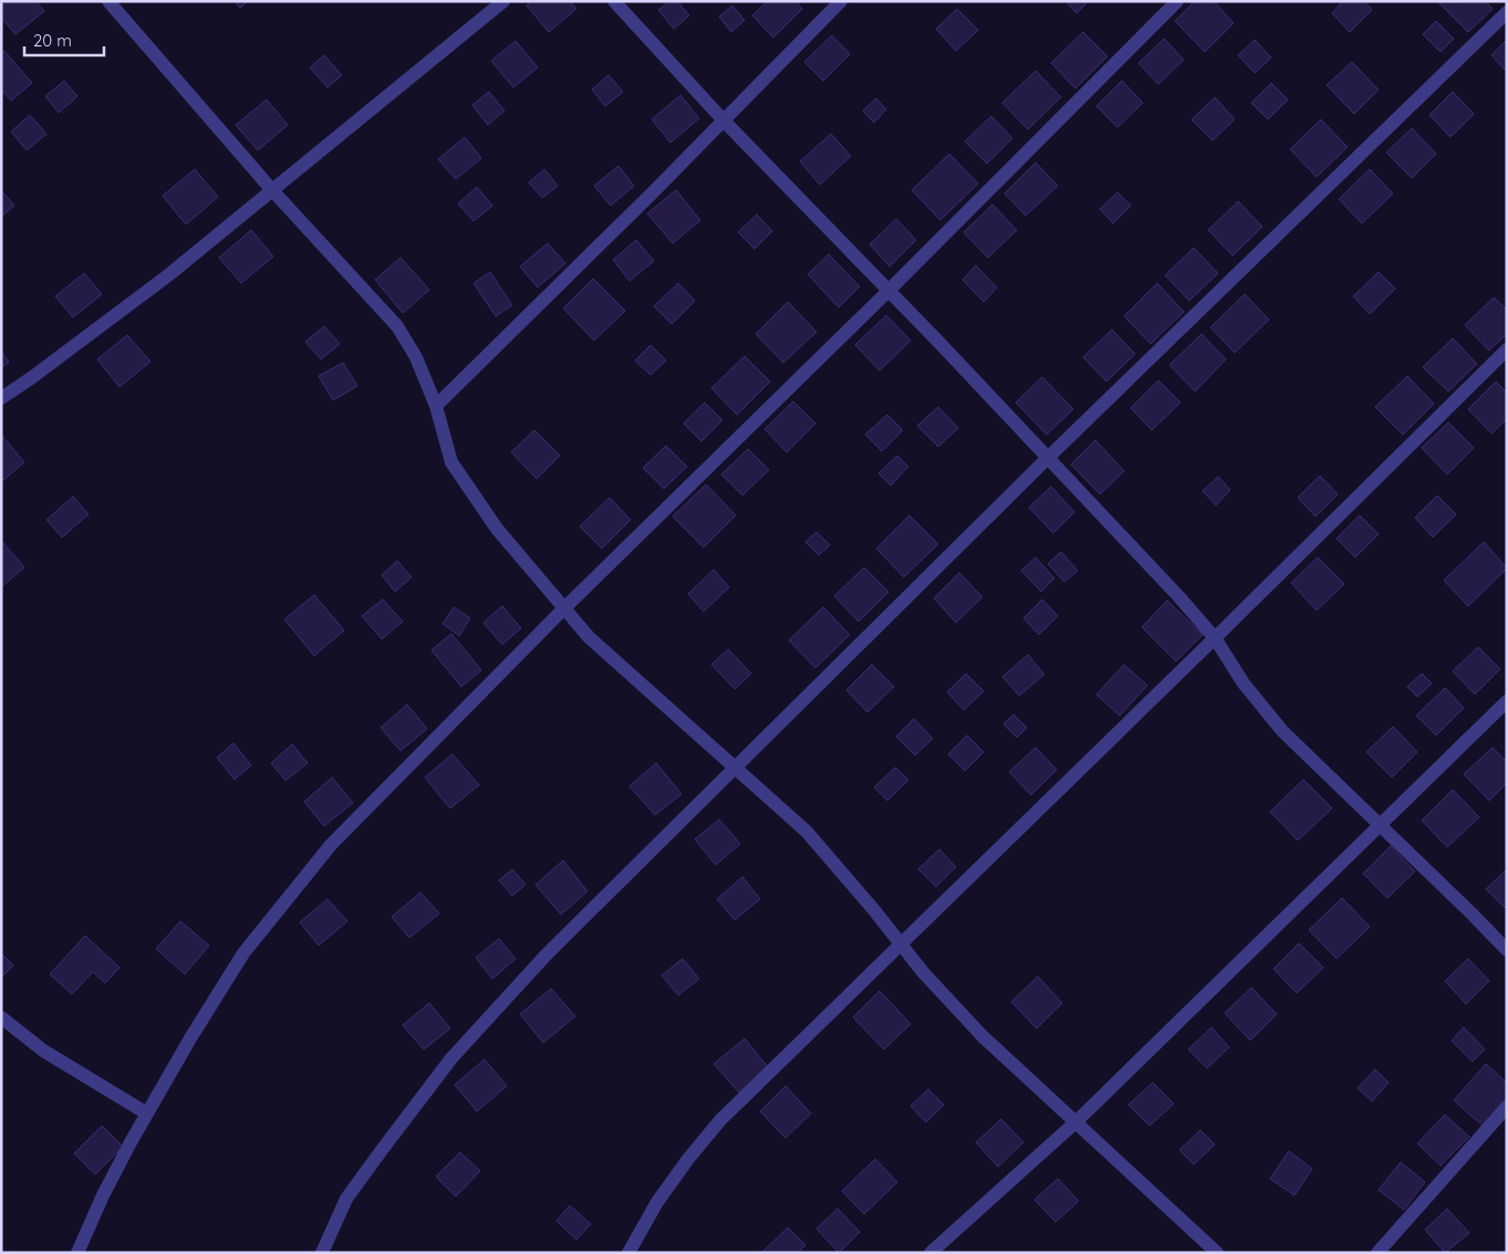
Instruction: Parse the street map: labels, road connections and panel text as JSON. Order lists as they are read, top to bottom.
{
  "scale_bar": "20 m"
}
